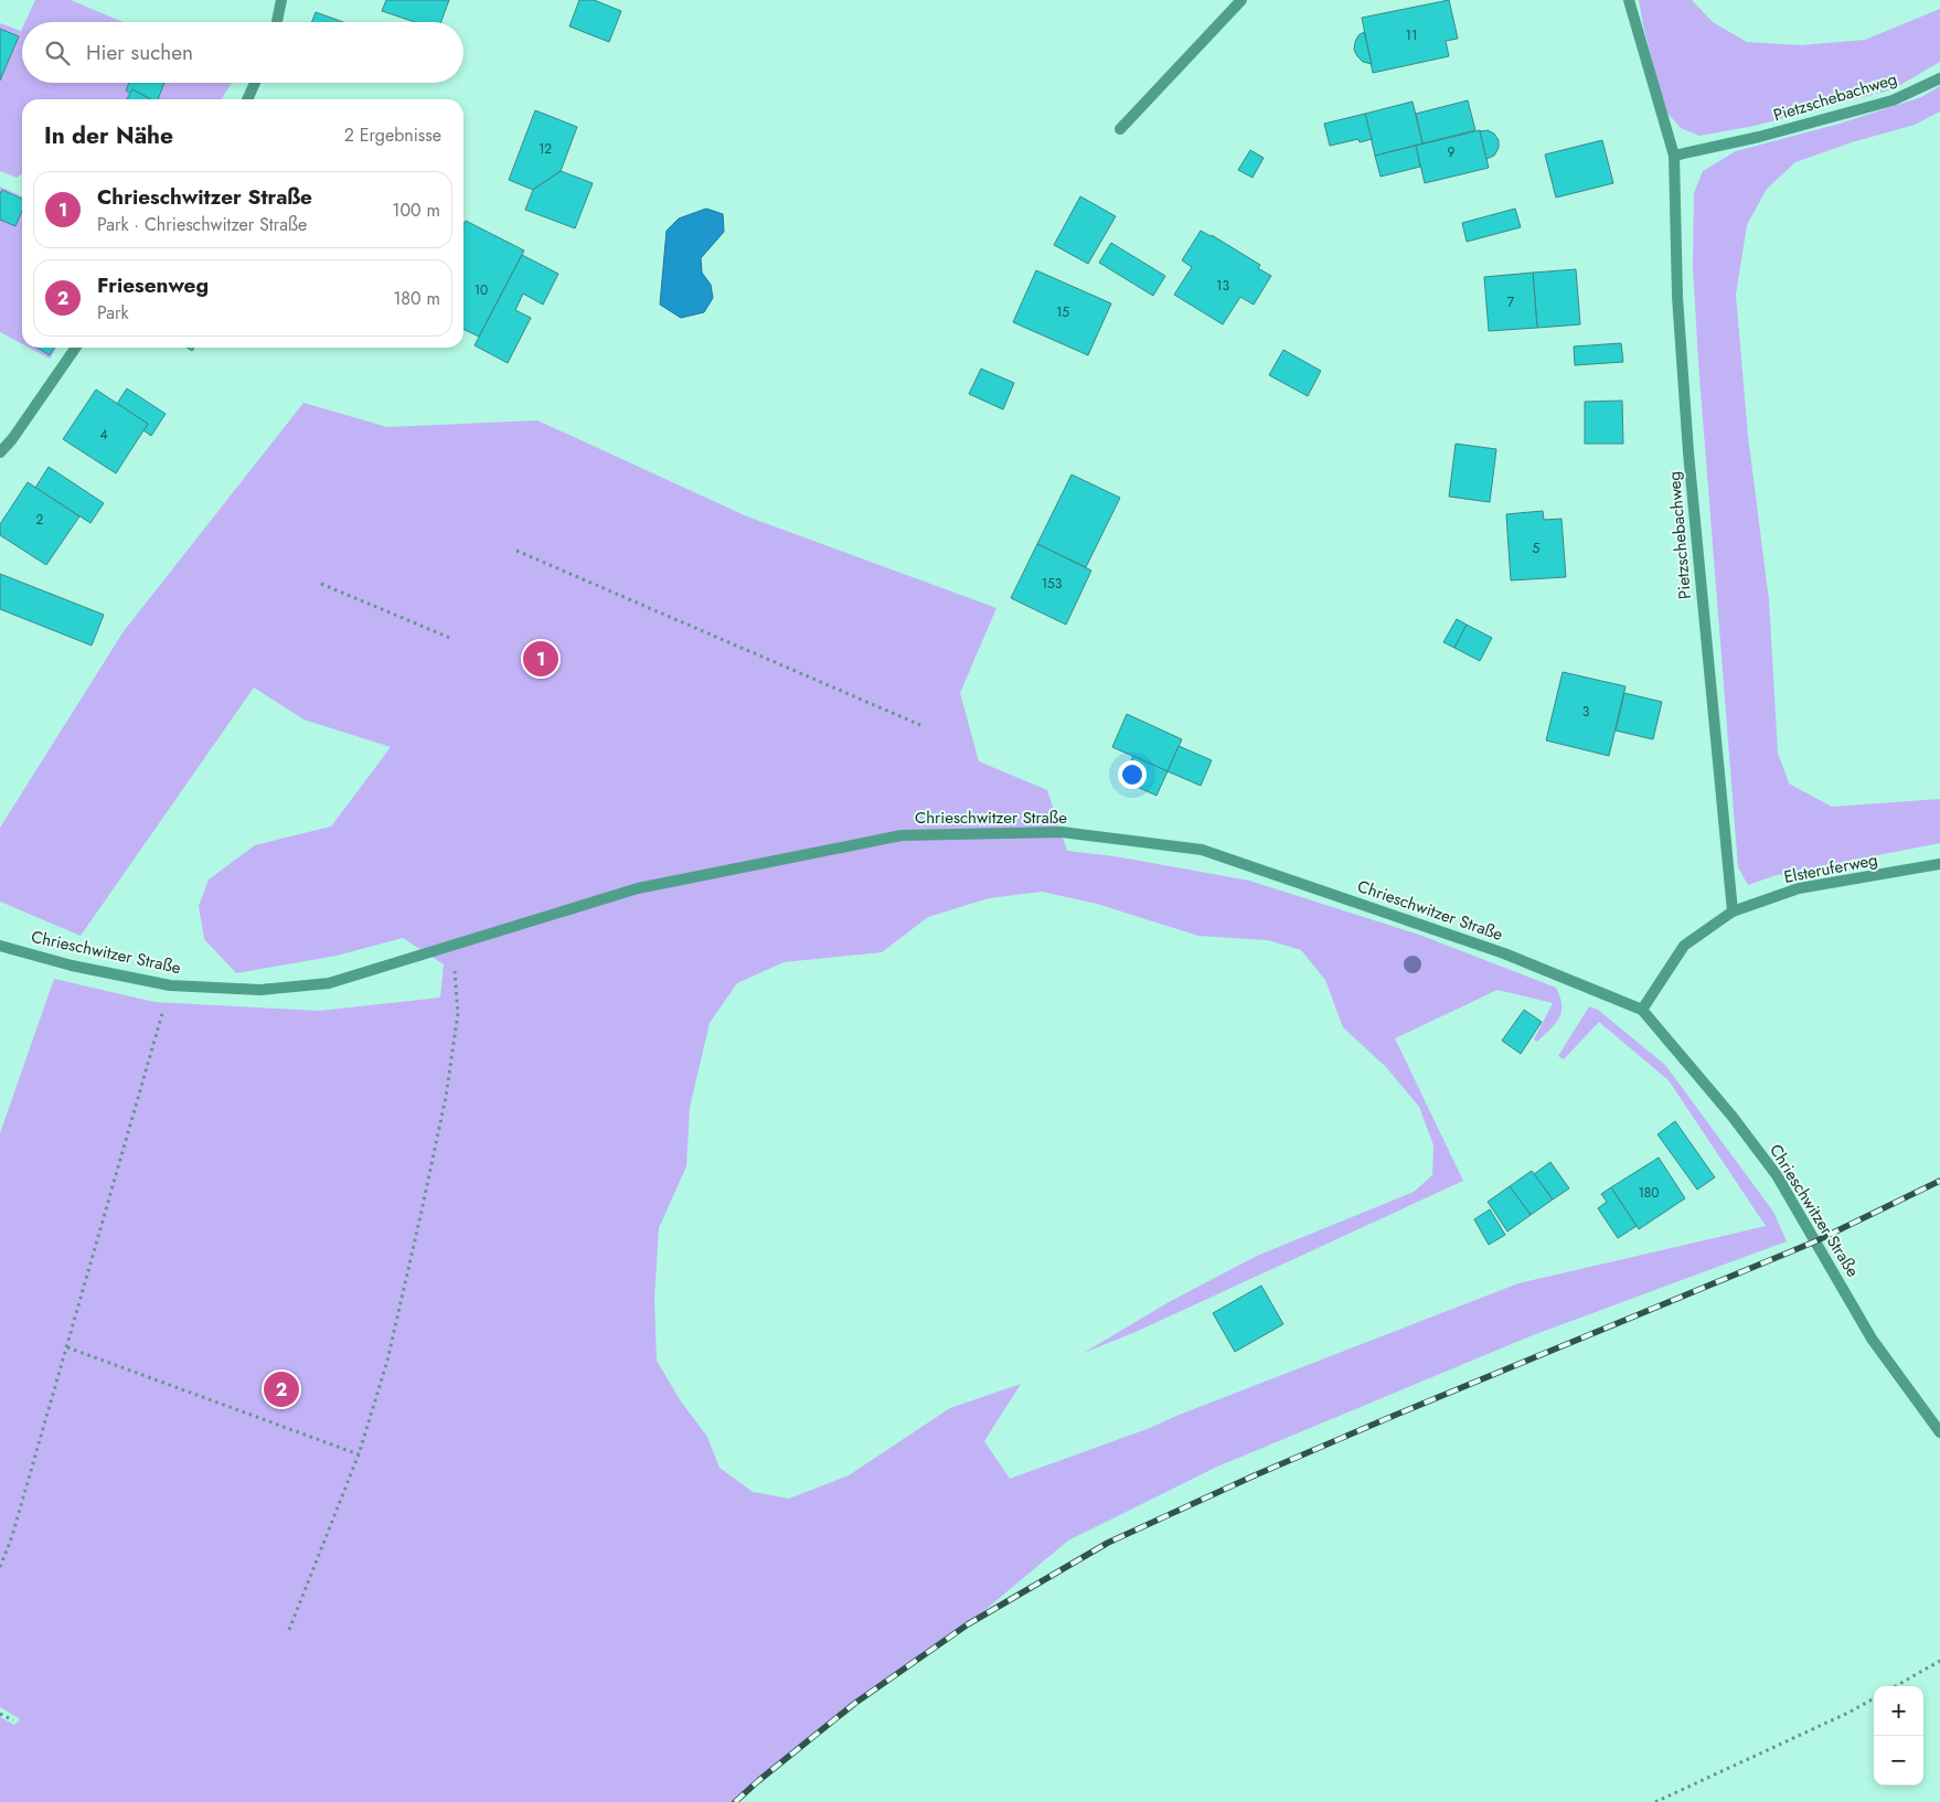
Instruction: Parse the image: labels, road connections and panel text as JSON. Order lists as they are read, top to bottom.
{
  "streets": {
    "street": ["Pietzschebachweg", "Chrieschwitzer Straße", "Elsteruferweg"]
  },
  "crossings": [
    ["Pietzschebachweg", "Elsteruferweg"],
    ["Chrieschwitzer Straße", "Elsteruferweg"]
  ],
  "house_numbers": [
    "11",
    "12",
    "9",
    "13",
    "10",
    "7",
    "15",
    "4",
    "2",
    "5",
    "153",
    "3",
    "180"
  ],
  "page": {
    "search": "Hier suchen",
    "heading": ["In der Nähe", "2 Ergebnisse"],
    "list": [
      {
        "mark": "1",
        "name": "Chrieschwitzer Straße",
        "note": "Park · Chrieschwitzer Straße",
        "value": "100 m"
      },
      {
        "mark": "2",
        "name": "Friesenweg",
        "note": "Park",
        "value": "180 m"
      }
    ],
    "pins": ["1", "2"],
    "map_buttons": ["+", "−"]
  }
}
